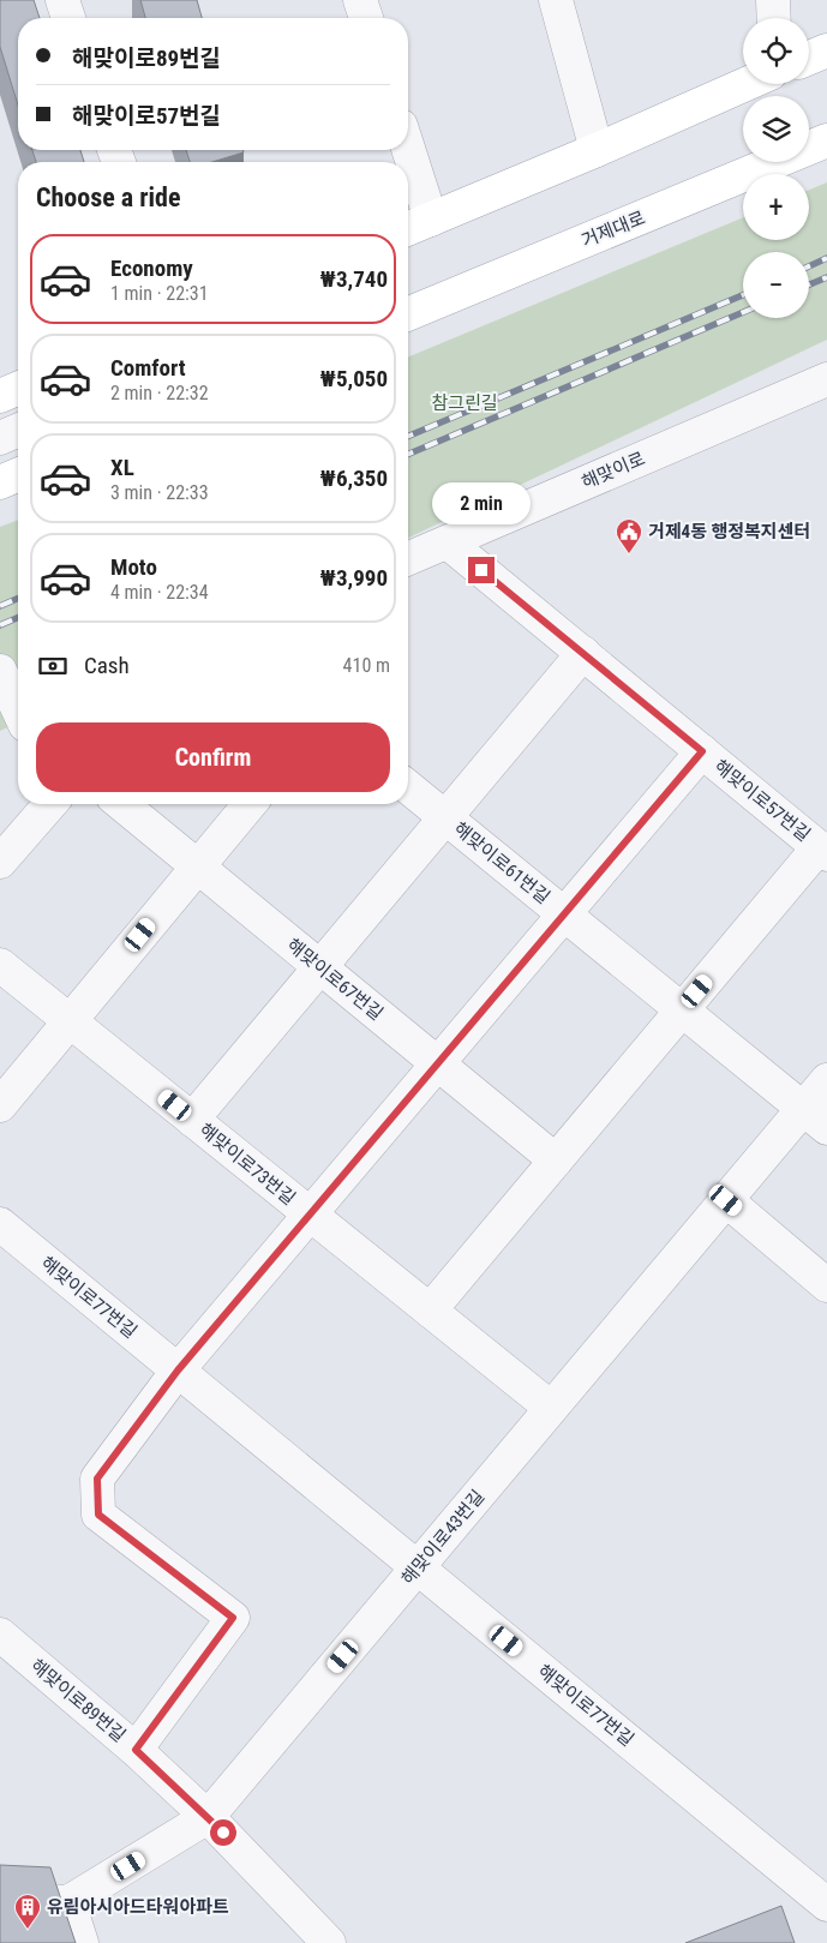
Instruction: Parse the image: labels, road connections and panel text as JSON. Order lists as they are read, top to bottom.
{
  "streets": {
    "main road": ["거제대로"],
    "street": [
      "해맞이로",
      "해맞이로57번길",
      "해맞이로61번길",
      "해맞이로67번길",
      "해맞이로73번길",
      "해맞이로77번길",
      "해맞이로43번길",
      "해맞이로89번길"
    ]
  },
  "crossings": [
    ["해맞이로", "해맞이로57번길"],
    ["해맞이로61번길", "해맞이로43번길"],
    ["해맞이로73번길", "해맞이로43번길"],
    ["해맞이로77번길", "해맞이로43번길"],
    ["해맞이로43번길", "해맞이로89번길"]
  ],
  "parks": ["참그린길"],
  "places": {
    "public building": ["거제4동 행정복지센터"],
    "building": ["유림아시아드타워아파트"]
  },
  "page": {
    "map_buttons": ["+", "−"],
    "banner": ["해맞이로89번길", "해맞이로57번길"],
    "heading": "Choose a ride",
    "list": [
      {
        "name": "Economy",
        "note": "1 min · 22:31",
        "value": "₩3,740"
      },
      {
        "name": "Comfort",
        "note": "2 min · 22:32",
        "value": "₩5,050"
      },
      {
        "name": "XL",
        "note": "3 min · 22:33",
        "value": "₩6,350"
      },
      {
        "name": "Moto",
        "note": "4 min · 22:34",
        "value": "₩3,990"
      }
    ],
    "bubble": "2 min",
    "pay": ["Cash", "410 m"],
    "buttons": "Confirm"
  }
}
